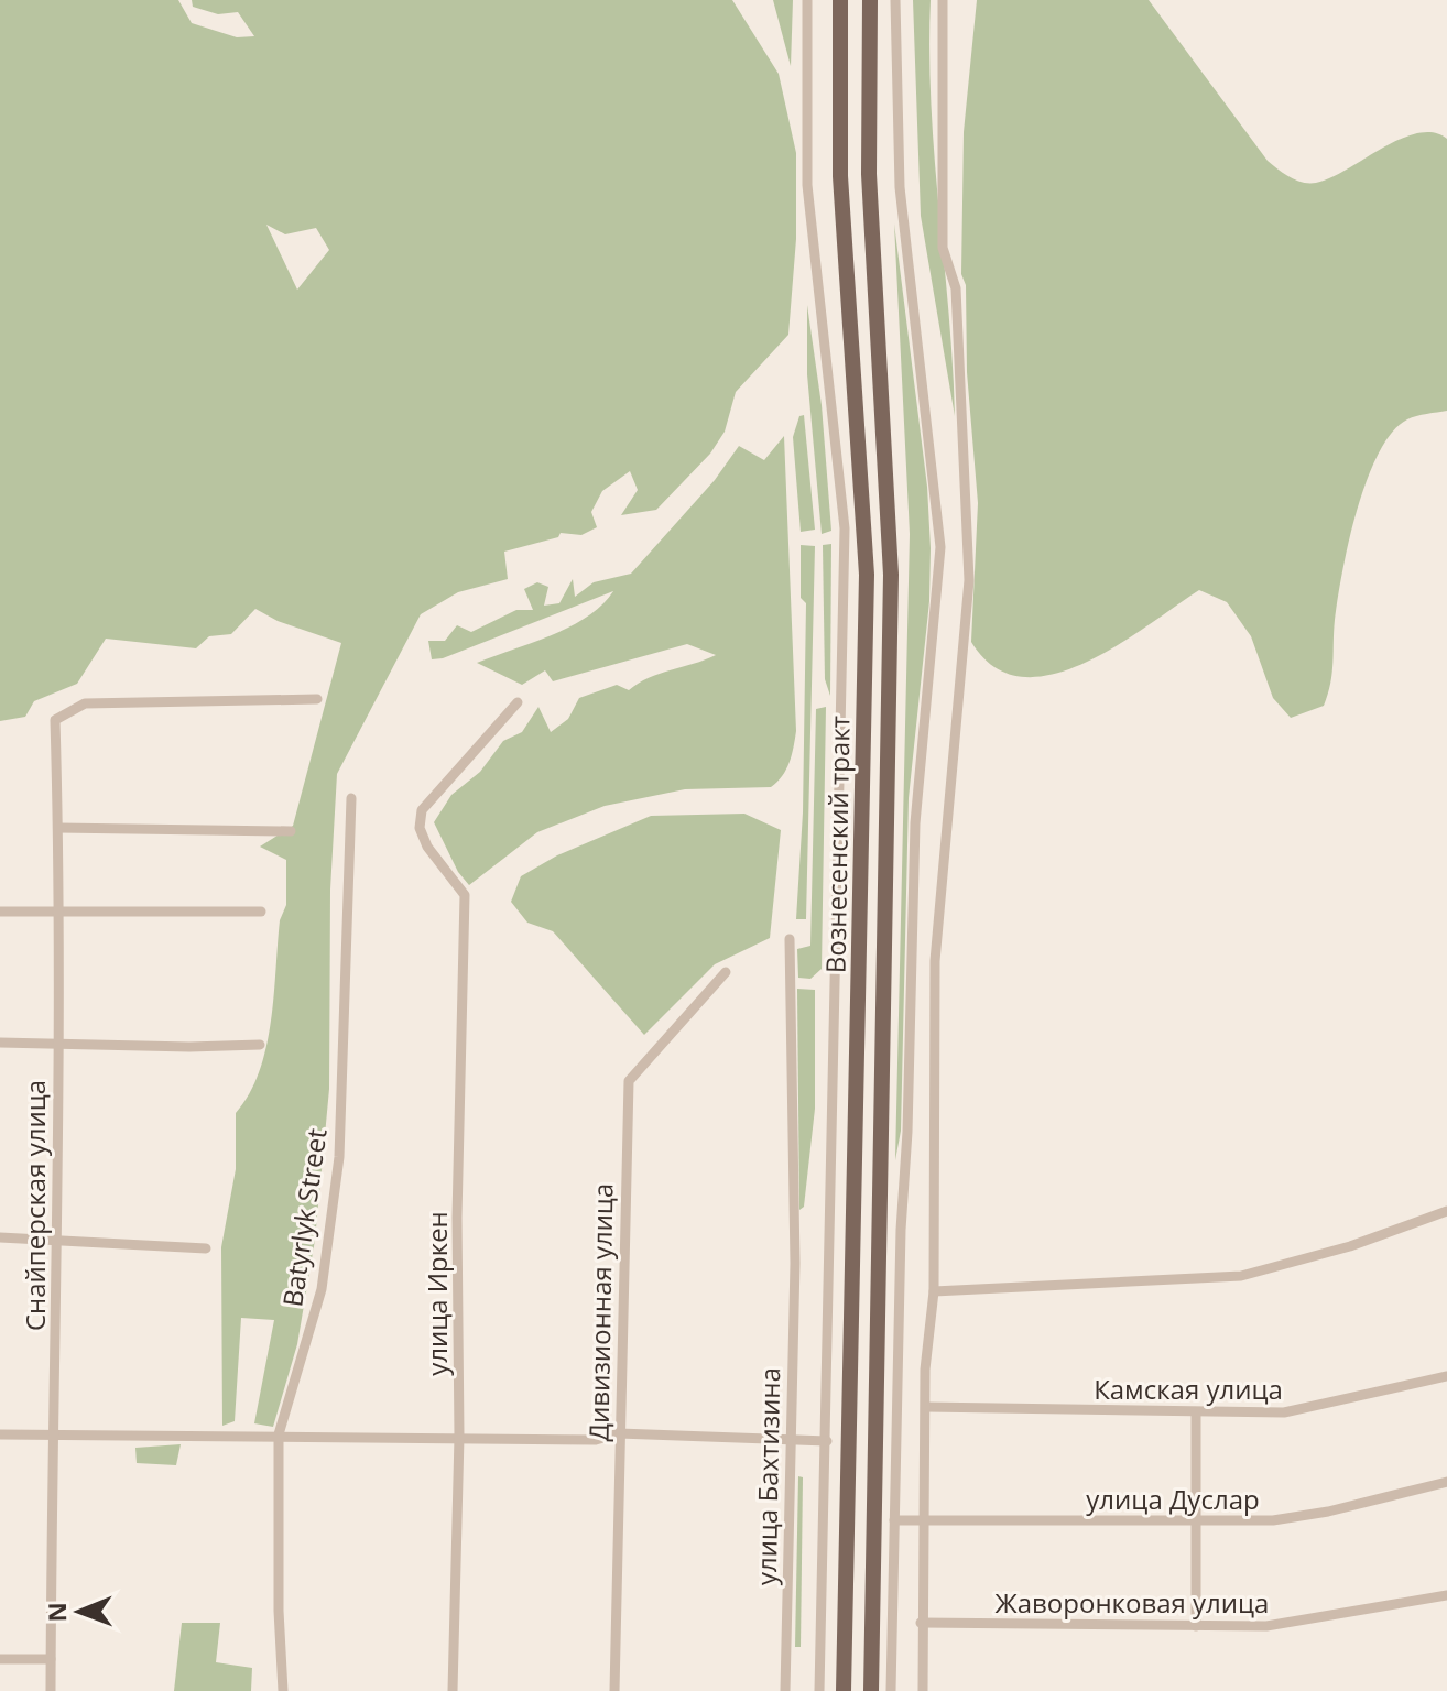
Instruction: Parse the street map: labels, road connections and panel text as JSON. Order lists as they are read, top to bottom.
{
  "streets": {
    "main road": ["Вознесенский тракт"],
    "street": [
      "Снайперская улица",
      "Batyrlyk Street",
      "улица Иркен",
      "Дивизионная улица",
      "Камская улица",
      "улица Бахтизина",
      "улица Дуслар",
      "Жаворонковая улица"
    ]
  },
  "north": "left"
}
